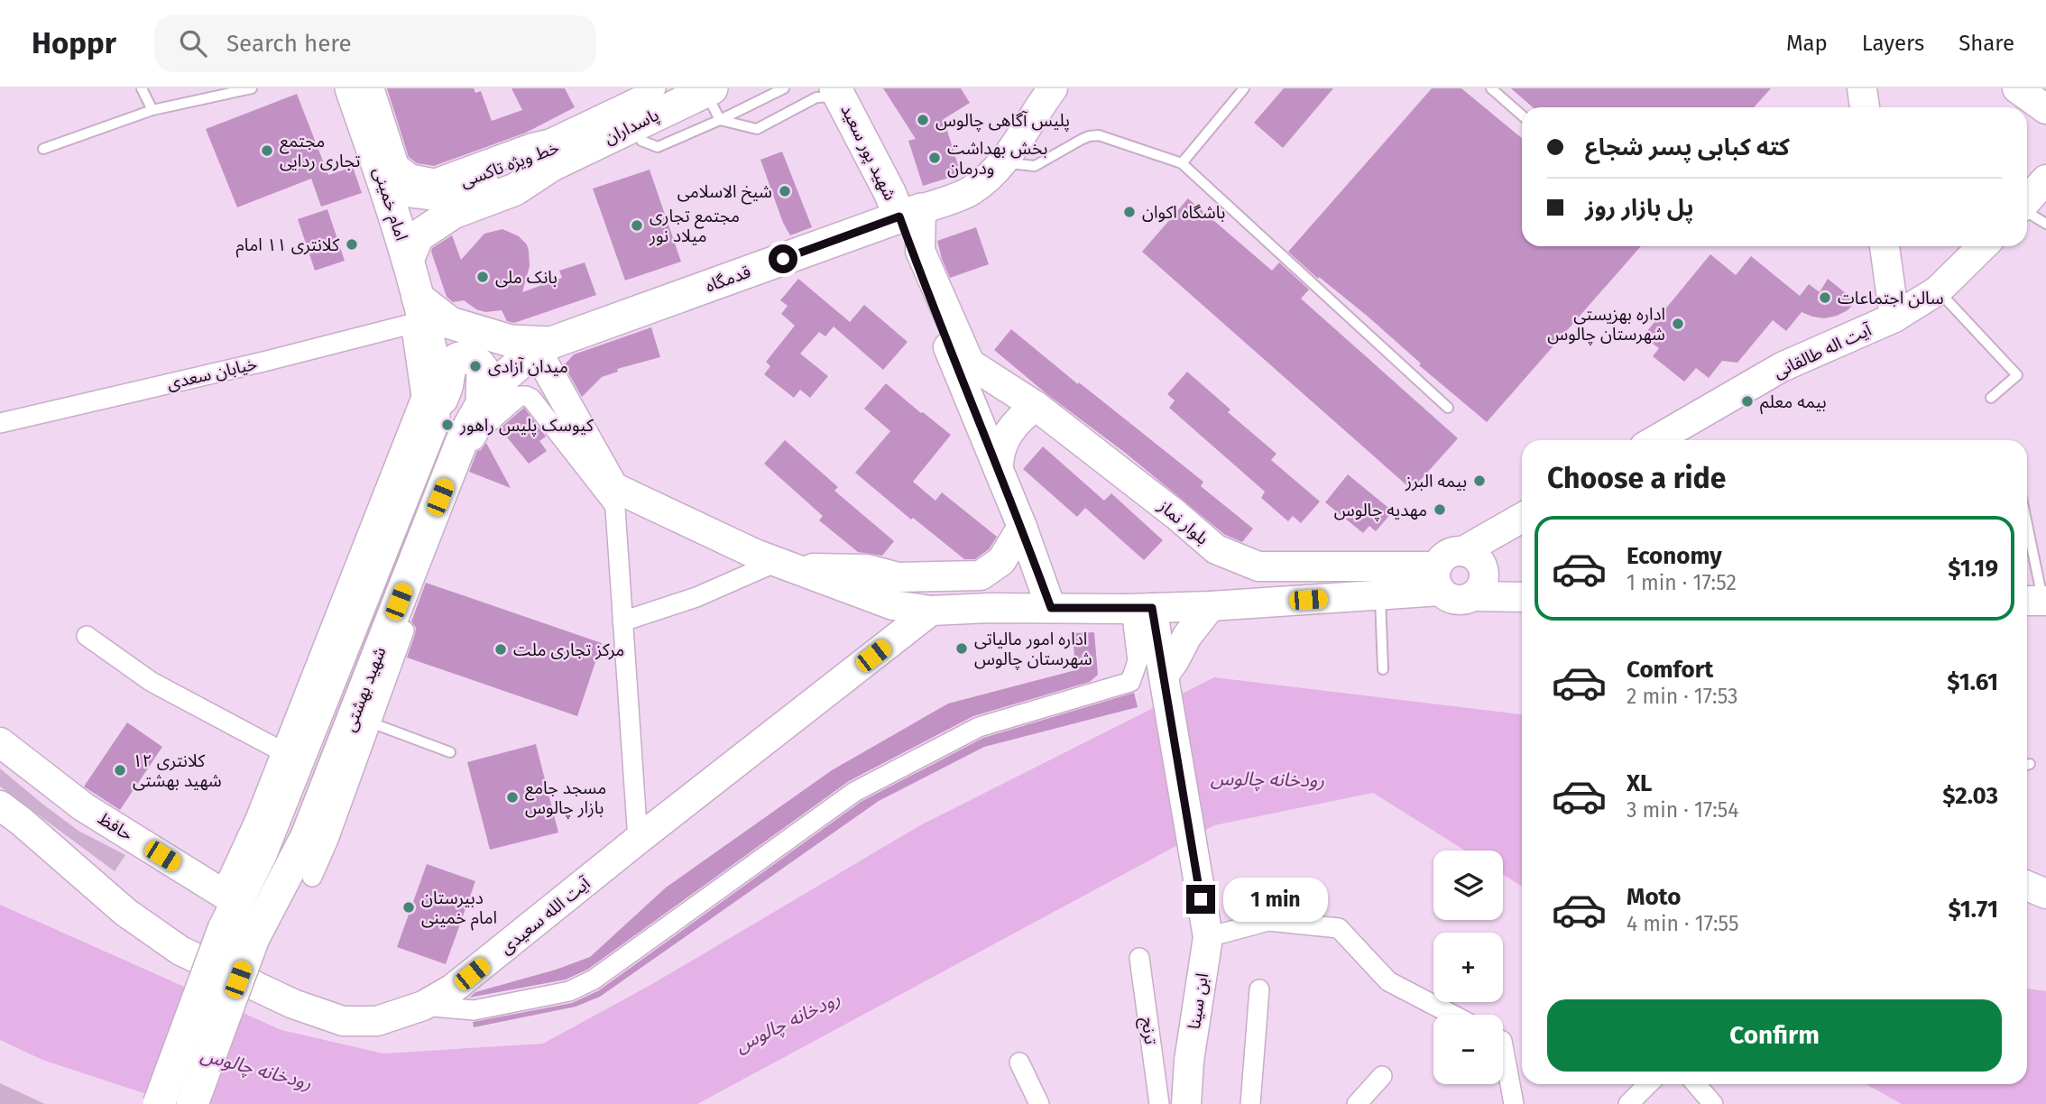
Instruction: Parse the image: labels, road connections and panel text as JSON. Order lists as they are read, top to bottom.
{
  "streets": {
    "main road": [
      "پاسداران",
      "شهید پور سعید",
      "امام خمینی",
      "قدمگاه",
      "آیت اله طالقانی",
      "بلوار نماز",
      "شهید بهشتی",
      "حافظ",
      "آیت الله سعیدی",
      "ابن سینا"
    ],
    "street": ["خیابان سعدی", "ترنج"],
    "lane": ["خط ویژه تاکسی"]
  },
  "crossings": [
    ["پاسداران", "خط ویژه تاکسی"],
    ["شهید پور سعید", "قدمگاه"],
    ["شهید پور سعید", "بلوار نماز"],
    ["امام خمینی", "خیابان سعدی"],
    ["امام خمینی", "شهید بهشتی"],
    ["قدمگاه", "بلوار نماز"],
    ["قدمگاه", "شهید بهشتی"],
    ["خیابان سعدی", "شهید بهشتی"],
    ["شهید بهشتی", "حافظ"]
  ],
  "water": ["رودخانه چالوس"],
  "places": [
    "پلیس آگاهی چالوس",
    "مجتمع تجاری ردایی",
    "بخش بهداشت ودرمان",
    "شیخ الاسلامی",
    "باشگاه اکوان",
    "مجتمع تجاری میلاد نور",
    "کلانتری ۱۱ امام",
    "بانک ملی",
    "سالن اجتماعات",
    "اداره بهزیستی شهرستان چالوس",
    "میدان آزادی",
    "بیمه معلم",
    "کیوسک پلیس راهور",
    "بیمه البرز",
    "مهدیه چالوس",
    "اداره امور مالیاتی شهرستان چالوس",
    "مرکز تجاری ملت",
    "کلانتری ۱۲ شهید بهشتی",
    "مسجد جامع بازار چالوس",
    "دبیرستان امام خمینی"
  ],
  "page": {
    "header": "Hoppr",
    "search": "Search here",
    "nav": ["Map", "Layers", "Share"],
    "banner": ["کته کبابی پسر شجاع", "پل بازار روز"],
    "heading": "Choose a ride",
    "list": [
      {
        "name": "Economy",
        "note": "1 min · 17:52",
        "value": "$1.19"
      },
      {
        "name": "Comfort",
        "note": "2 min · 17:53",
        "value": "$1.61"
      },
      {
        "name": "XL",
        "note": "3 min · 17:54",
        "value": "$2.03"
      },
      {
        "name": "Moto",
        "note": "4 min · 17:55",
        "value": "$1.71"
      }
    ],
    "map_buttons": ["+", "−"],
    "bubble": "1 min",
    "buttons": "Confirm"
  }
}
